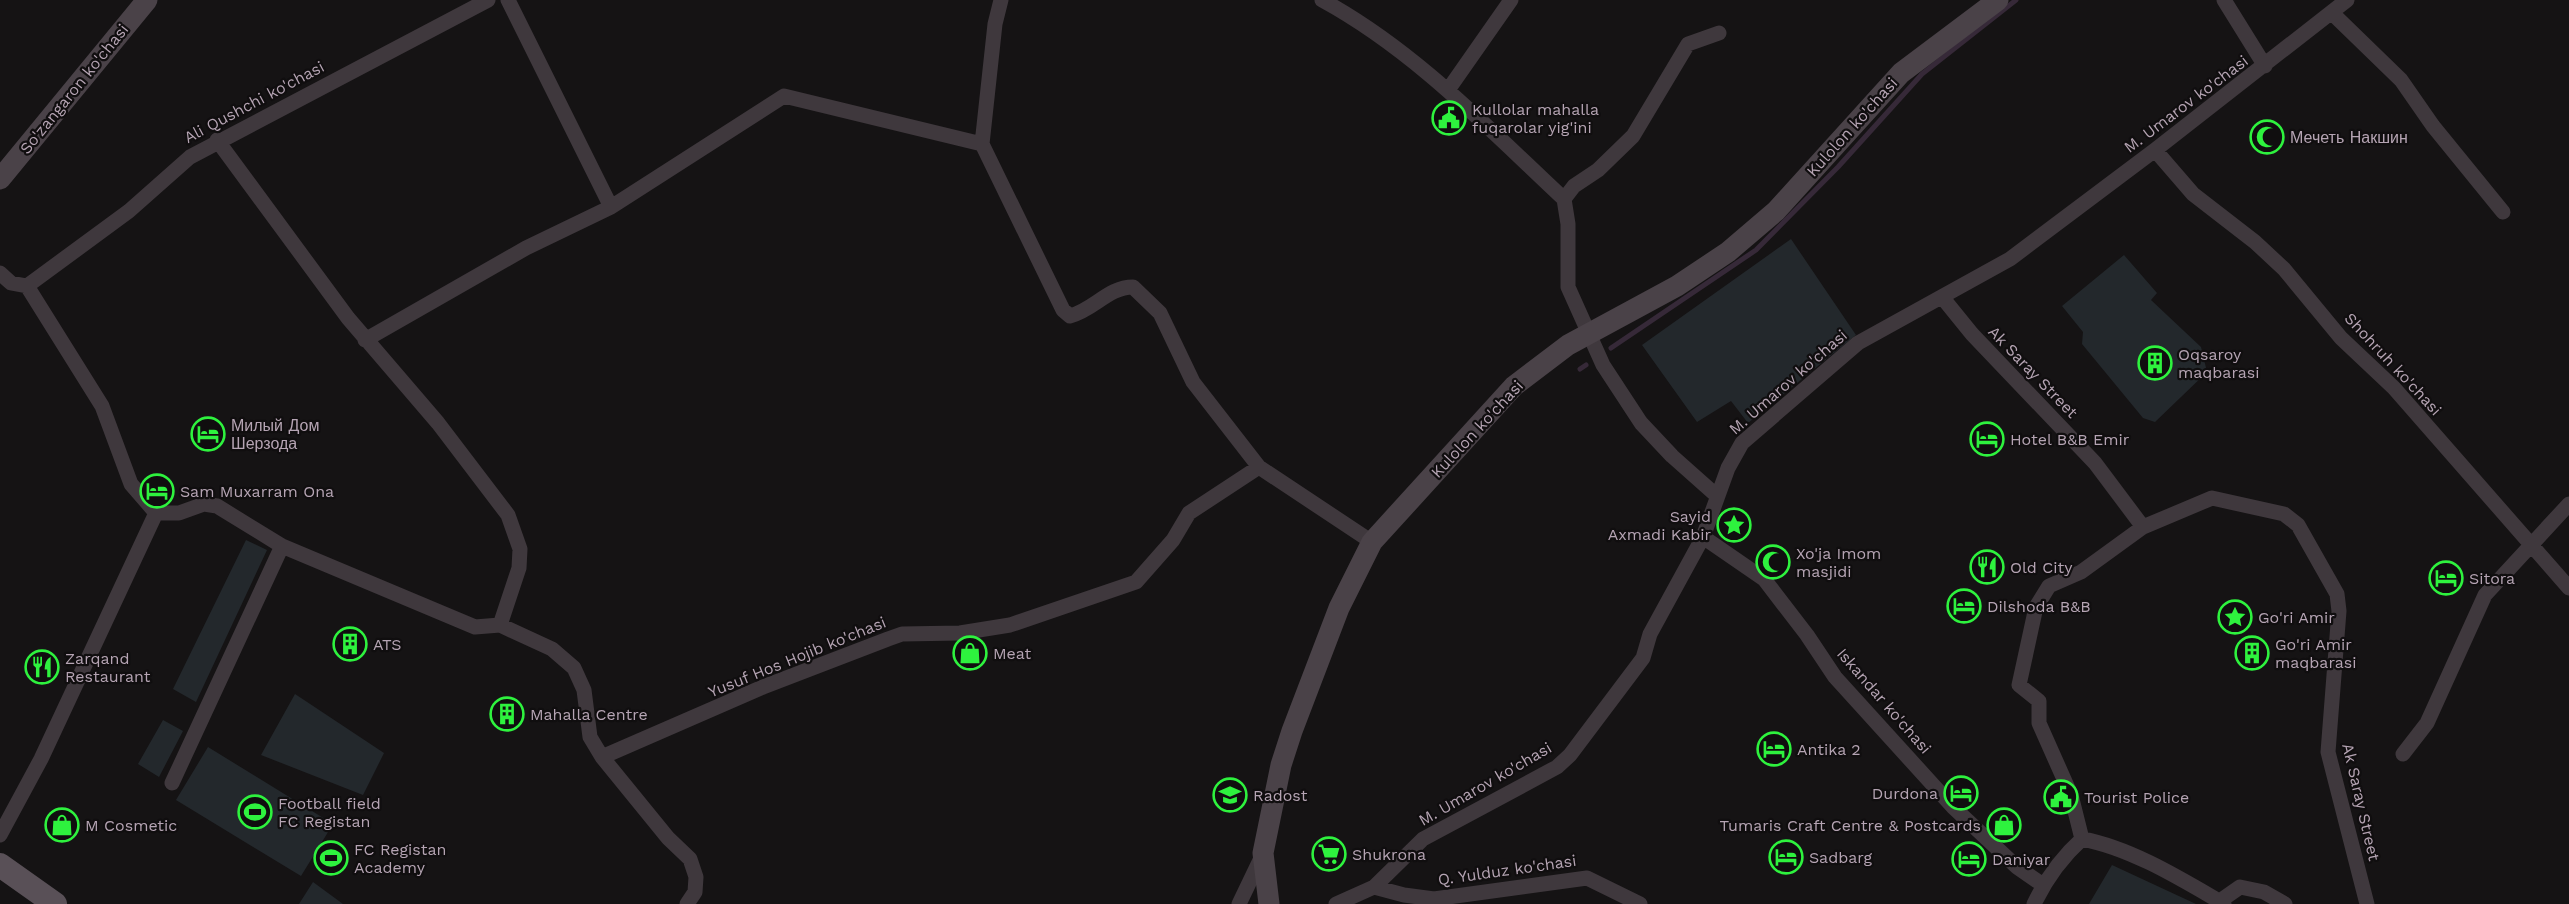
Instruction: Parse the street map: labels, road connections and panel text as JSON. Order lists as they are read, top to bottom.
{
  "streets": {
    "main road": ["So'zangaron ko'chasi", "Kulolon ko'chasi"],
    "street": [
      "Ali Qushchi ko'chasi",
      "M. Umarov ko'chasi",
      "Shohruh ko'chasi",
      "Ak Saray Street",
      "Yusuf Hos Hojib ko'chasi",
      "Iskandar ko'chasi",
      "Q. Yulduz ko'chasi"
    ]
  },
  "crossings": [
    ["M. Umarov ko'chasi", "Shohruh ko'chasi"],
    ["M. Umarov ko'chasi", "Ak Saray Street"],
    ["M. Umarov ko'chasi", "Iskandar ko'chasi"],
    ["M. Umarov ko'chasi", "Q. Yulduz ko'chasi"]
  ],
  "places": {
    "public building": ["Kullolar mahalla fuqarolar yig'ini", "Tourist Police"],
    "mosque": ["Мечеть Накшин", "Xo'ja Imom masjidi"],
    "building": [
      "Oqsaroy maqbarasi",
      "ATS",
      "Go'ri Amir maqbarasi",
      "Mahalla Centre"
    ],
    "hotel": [
      "Милый Дом Шерзода",
      "Hotel B&B Emir",
      "Sam Muxarram Ona",
      "Sitora",
      "Dilshoda B&B",
      "Antika 2",
      "Durdona",
      "Sadbarg",
      "Daniyar"
    ],
    "place": ["Sayid Axmadi Kabir", "Go'ri Amir"],
    "restaurant": ["Old City", "Zarqand Restaurant"],
    "shop": ["Meat", "M Cosmetic", "Tumaris Craft Centre & Postcards"],
    "school or university": ["Radost"],
    "sports": ["Football field FC Registan", "FC Registan Academy"],
    "supermarket": ["Shukrona"]
  }
}
